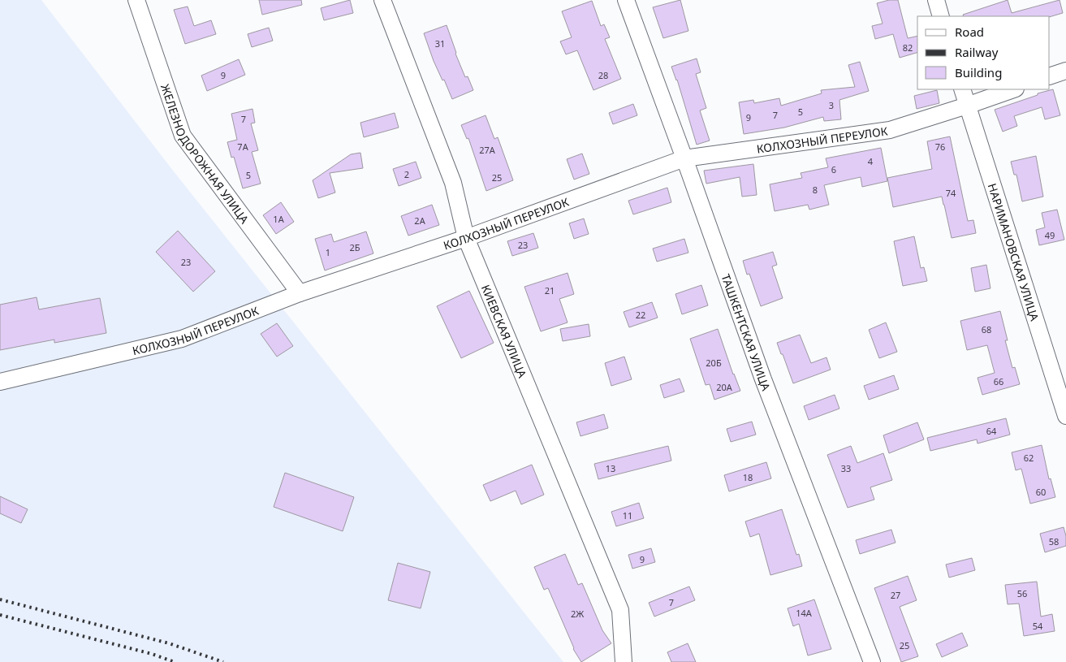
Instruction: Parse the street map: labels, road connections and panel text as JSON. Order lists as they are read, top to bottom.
{
  "streets": {
    "street": [
      "КОЛХОЗНЫЙ ПЕРЕУЛОК",
      "ЖЕЛЕЗНОДОРОЖНАЯ УЛИЦА",
      "НАРИМАНОВСКАЯ УЛИЦА",
      "КИЕВСКАЯ УЛИЦА",
      "ТАШКЕНТСКАЯ УЛИЦА"
    ]
  },
  "crossings": [
    ["КОЛХОЗНЫЙ ПЕРЕУЛОК", "ЖЕЛЕЗНОДОРОЖНАЯ УЛИЦА"],
    ["КОЛХОЗНЫЙ ПЕРЕУЛОК", "НАРИМАНОВСКАЯ УЛИЦА"],
    ["КОЛХОЗНЫЙ ПЕРЕУЛОК", "КИЕВСКАЯ УЛИЦА"],
    ["КОЛХОЗНЫЙ ПЕРЕУЛОК", "ТАШКЕНТСКАЯ УЛИЦА"]
  ],
  "house_numbers": [
    "31",
    "82",
    "9",
    "28",
    "3",
    "5",
    "7",
    "9",
    "7",
    "7А",
    "76",
    "27А",
    "4",
    "6",
    "2",
    "5",
    "25",
    "8",
    "74",
    "1А",
    "2А",
    "49",
    "23",
    "2Б",
    "1",
    "23",
    "21",
    "22",
    "68",
    "20Б",
    "66",
    "20А",
    "64",
    "62",
    "13",
    "33",
    "18",
    "60",
    "11",
    "58",
    "9",
    "56",
    "27",
    "7",
    "14А",
    "2Ж",
    "54",
    "25"
  ],
  "legend": ["Road", "Railway", "Building"]
}
